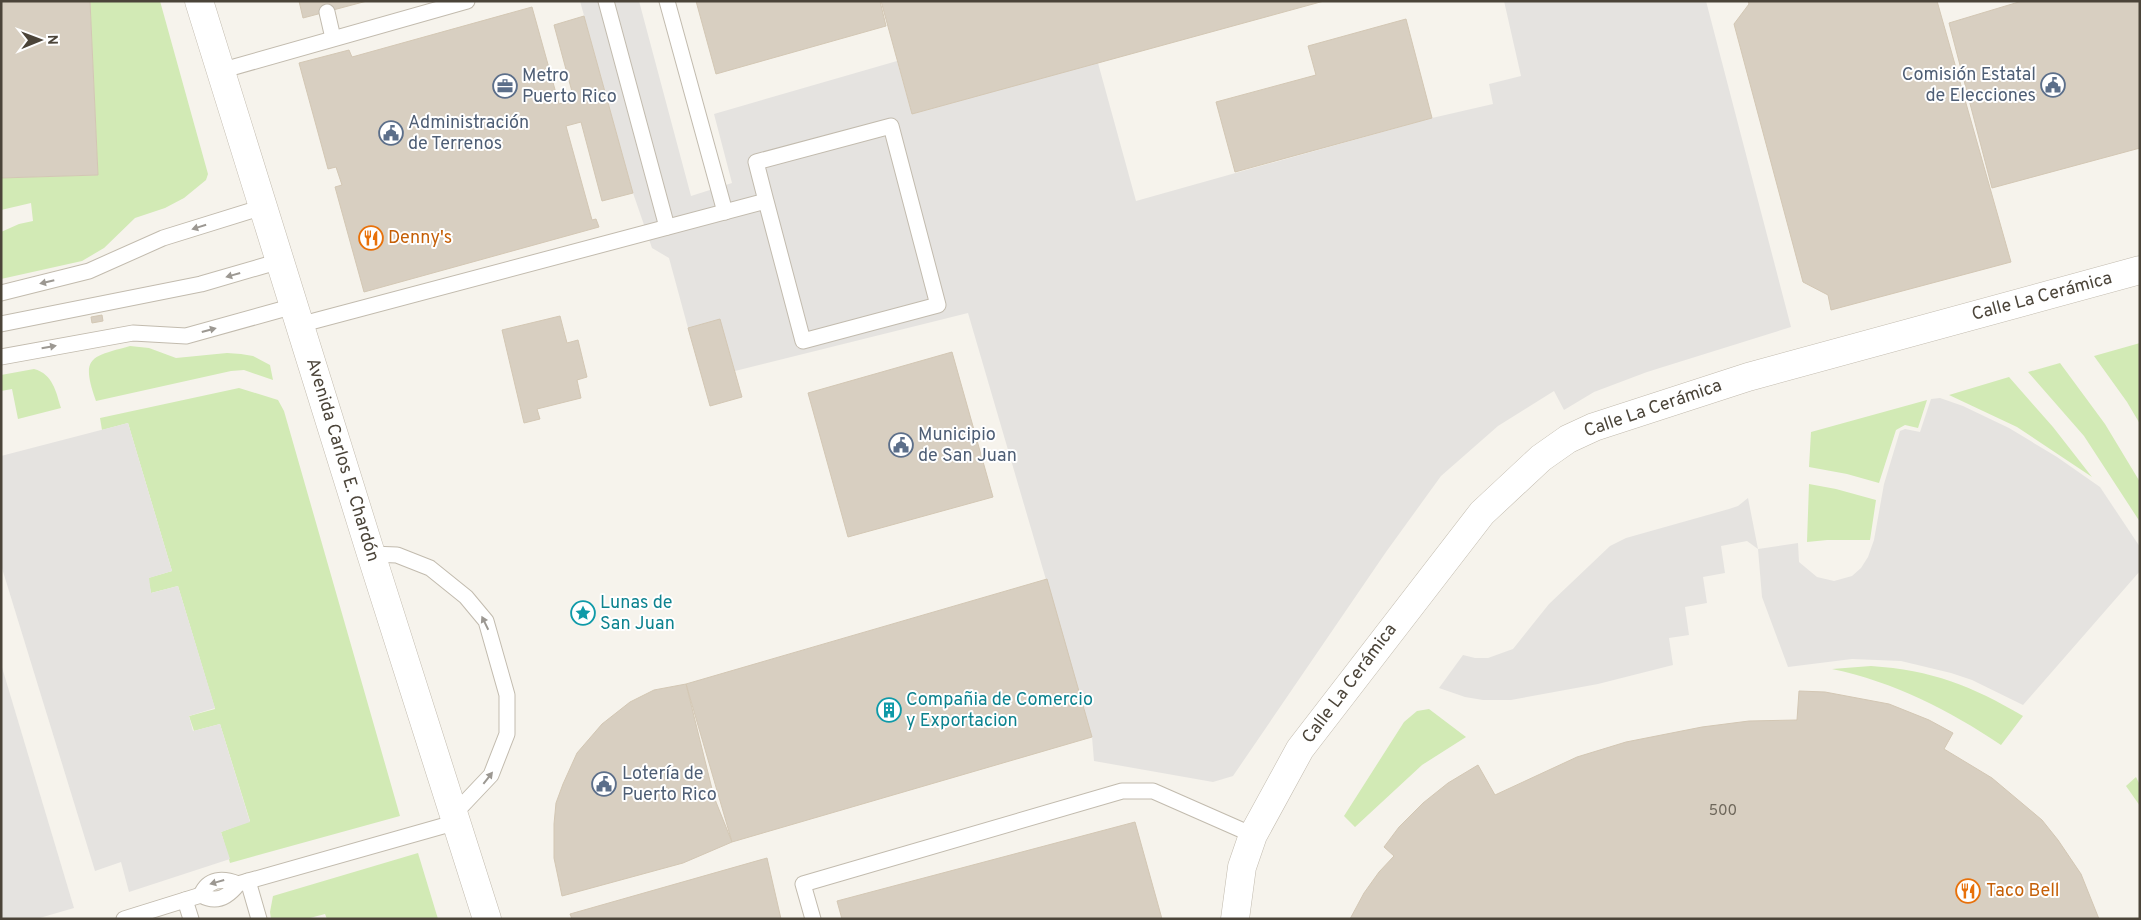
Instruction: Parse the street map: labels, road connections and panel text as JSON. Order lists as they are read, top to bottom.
{
  "streets": {
    "street": ["Calle La Cerámica", "Avenida Carlos E. Chardón"]
  },
  "places": {
    "public building": [
      "Comisión Estatal de Elecciones",
      "Administración de Terrenos",
      "Municipio de San Juan",
      "Lotería de Puerto Rico"
    ],
    "office": ["Metro Puerto Rico"],
    "restaurant": ["Denny's", "Taco Bell"],
    "place": ["Lunas de San Juan"],
    "building": ["Compañia de Comercio y Exportacion"]
  },
  "house_numbers": ["500"],
  "north": "right"
}
